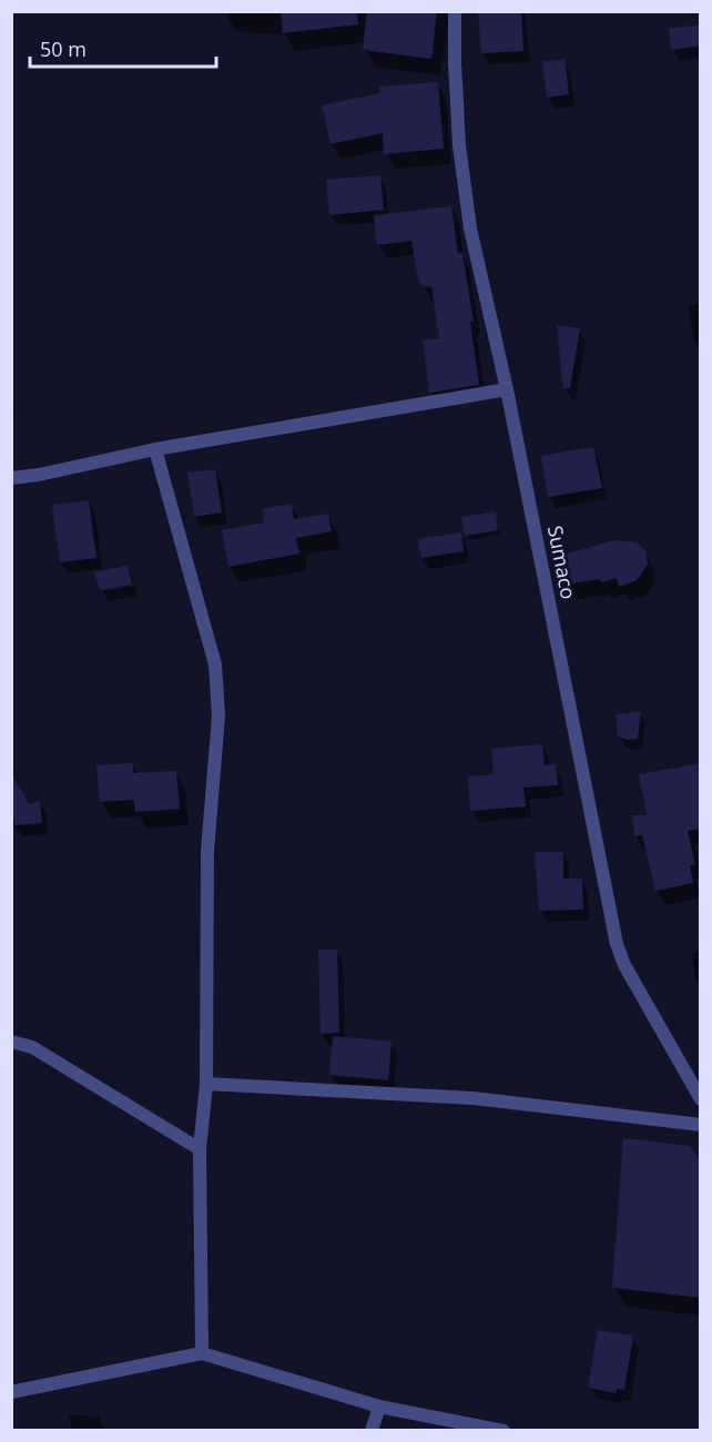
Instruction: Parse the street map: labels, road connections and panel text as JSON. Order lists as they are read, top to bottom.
{
  "streets": {
    "street": ["Sumaco"]
  },
  "scale_bar": "50 m"
}
